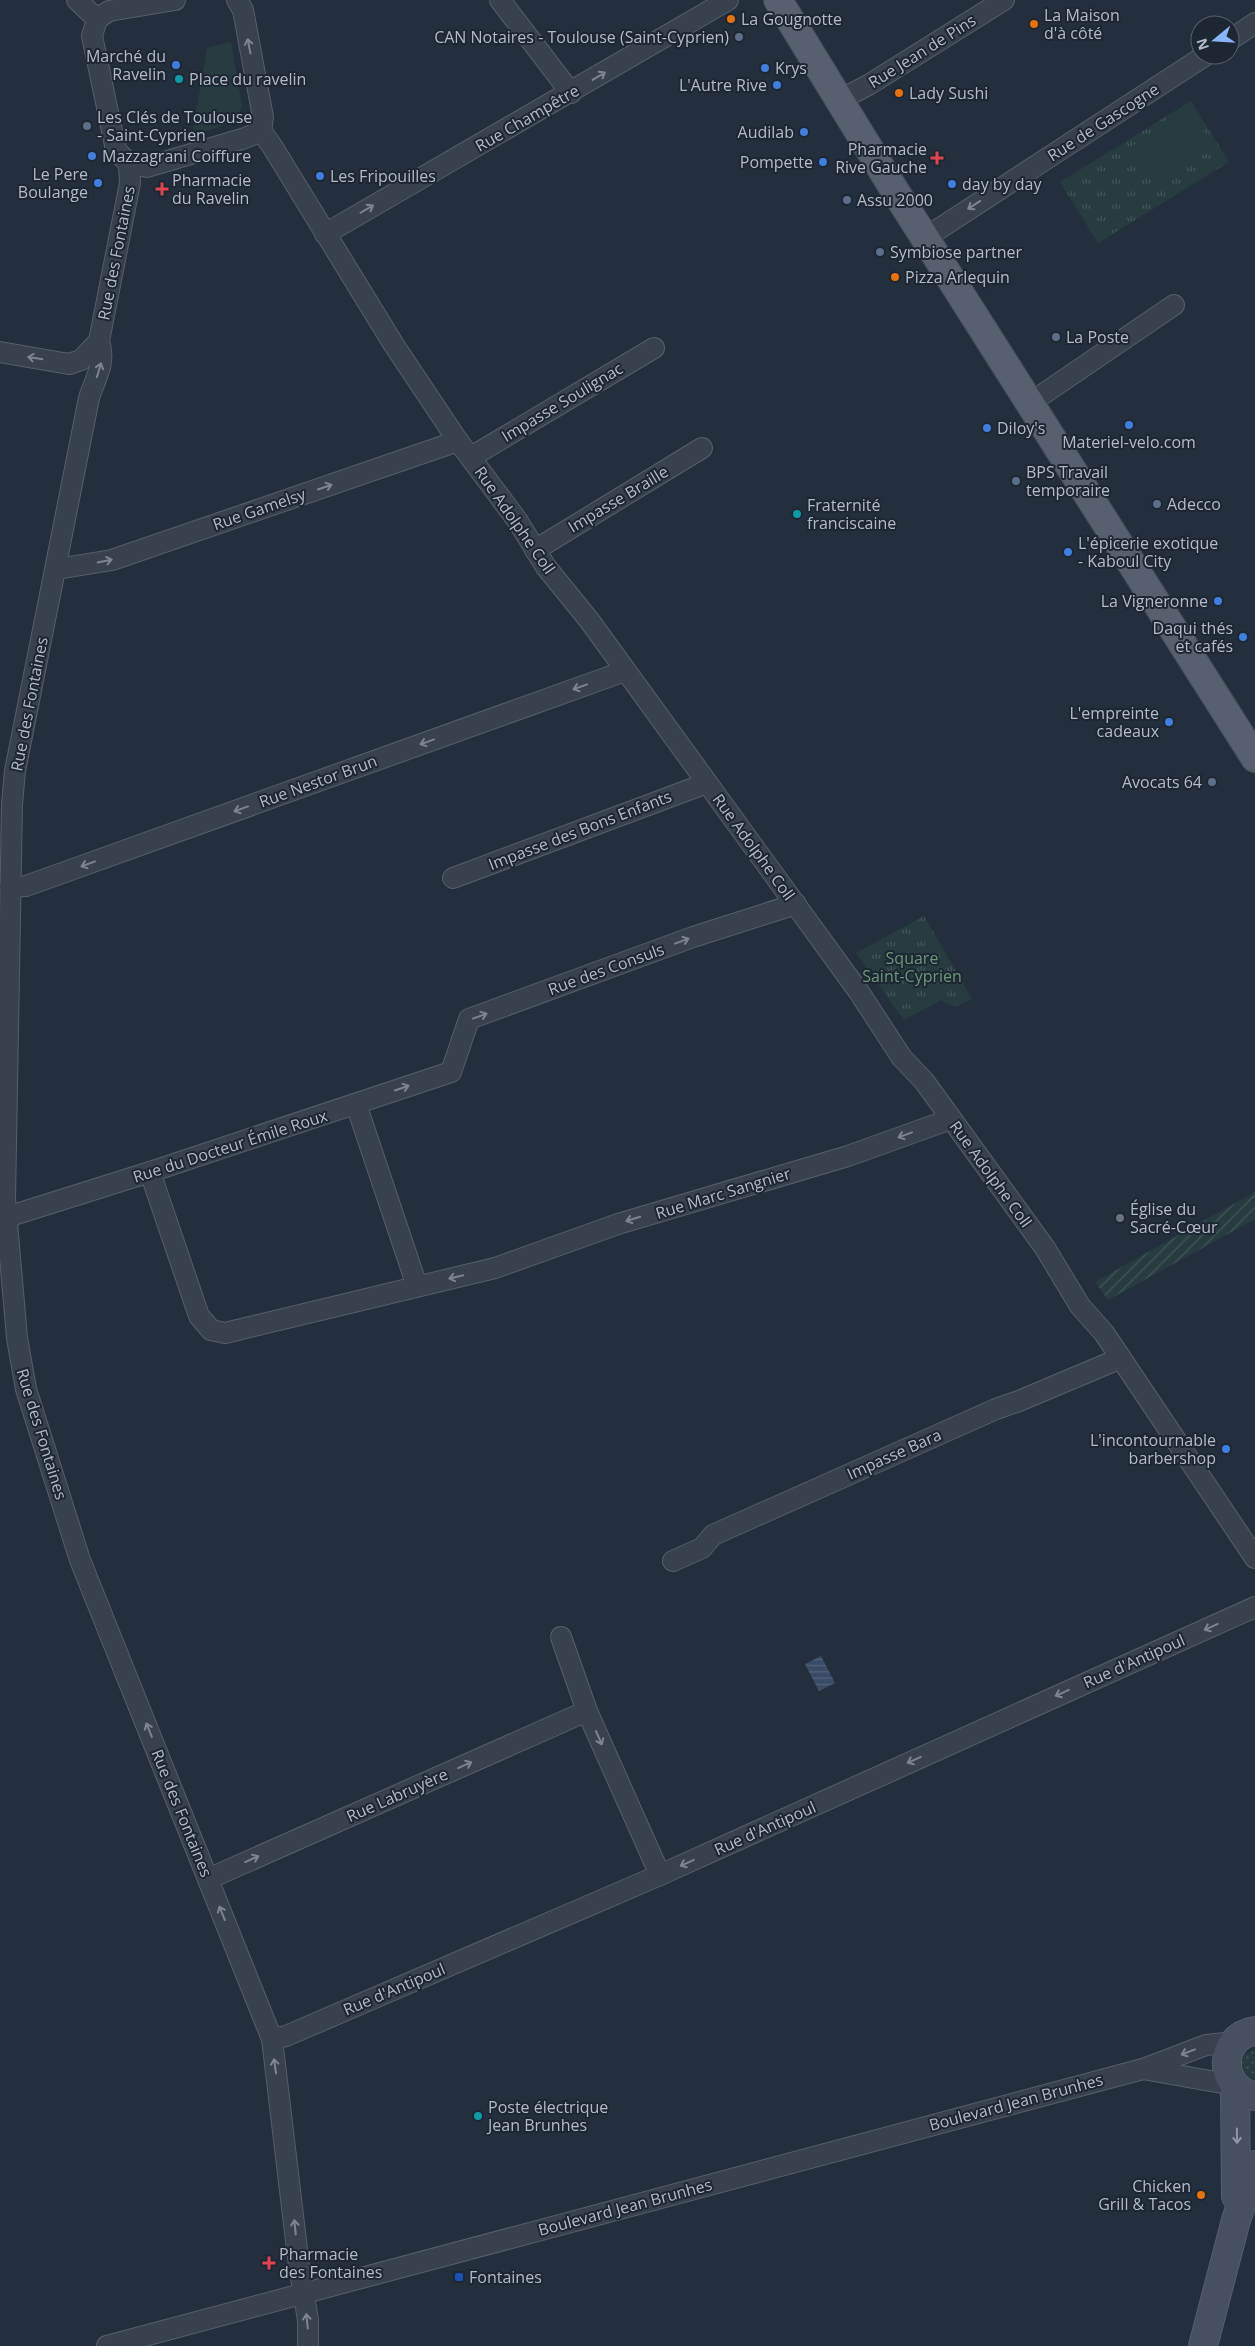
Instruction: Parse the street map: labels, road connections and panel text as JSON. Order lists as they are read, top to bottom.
{
  "streets": {
    "street": [
      "Rue Jean de Pins",
      "Rue Champêtre",
      "Rue de Gascogne",
      "Rue des Fontaines",
      "Impasse Soulignac",
      "Impasse Braille",
      "Rue Gamelsy",
      "Rue Adolphe Coll",
      "Rue Nestor Brun",
      "Impasse des Bons Enfants",
      "Rue des Consuls",
      "Rue du Docteur Émile Roux",
      "Rue Marc Sangnier",
      "Impasse Bara",
      "Rue d'Antipoul",
      "Rue Labruyère",
      "Boulevard Jean Brunhes"
    ]
  },
  "crossings": [
    ["Rue Champêtre", "Rue Adolphe Coll"],
    ["Rue des Fontaines", "Rue Gamelsy"],
    ["Rue des Fontaines", "Rue Nestor Brun"],
    ["Rue des Fontaines", "Rue du Docteur Émile Roux"],
    ["Rue des Fontaines", "Rue d'Antipoul"],
    ["Rue des Fontaines", "Rue Labruyère"],
    ["Rue des Fontaines", "Boulevard Jean Brunhes"],
    ["Impasse Soulignac", "Rue Adolphe Coll"],
    ["Impasse Braille", "Rue Adolphe Coll"],
    ["Rue Gamelsy", "Rue Adolphe Coll"],
    ["Rue Adolphe Coll", "Rue Nestor Brun"],
    ["Rue Adolphe Coll", "Impasse des Bons Enfants"],
    ["Rue Adolphe Coll", "Rue des Consuls"],
    ["Rue Adolphe Coll", "Rue Marc Sangnier"],
    ["Rue Adolphe Coll", "Impasse Bara"],
    ["Rue des Consuls", "Rue du Docteur Émile Roux"],
    ["Rue du Docteur Émile Roux", "Rue Marc Sangnier"]
  ],
  "one_way": [
    "Rue Champêtre",
    "Rue de Gascogne",
    "Rue des Fontaines",
    "Rue Gamelsy",
    "Rue Nestor Brun",
    "Rue des Consuls",
    "Rue Marc Sangnier",
    "Rue d'Antipoul",
    "Rue Labruyère"
  ],
  "parks": ["Square Saint-Cyprien"],
  "places": {
    "other": [
      "La Gougnotte",
      "La Maison d'à côté",
      "CAN Notaires - Toulouse (Saint-Cyprien)",
      "Marché du Ravelin",
      "Krys",
      "Place du ravelin",
      "L'Autre Rive",
      "Lady Sushi",
      "Les Clés de Toulouse - Saint-Cyprien",
      "Audilab",
      "Mazzagrani Coiffure",
      "Pompette",
      "Les Fripouilles",
      "Le Pere Boulange",
      "day by day",
      "Assu 2000",
      "Symbiose partner",
      "Pizza Arlequin",
      "La Poste",
      "Materiel-velo.com",
      "Diloy's",
      "BPS Travail temporaire",
      "Adecco",
      "Fraternité franciscaine",
      "L'épicerie exotique - Kaboul City",
      "La Vigneronne",
      "Daqui thés et cafés",
      "L'empreinte cadeaux",
      "Avocats 64",
      "Église du Sacré-Cœur",
      "L'incontournable barbershop",
      "Poste électrique Jean Brunhes",
      "Chicken Grill & Tacos"
    ],
    "health": ["Pharmacie Rive Gauche", "Pharmacie du Ravelin", "Pharmacie des Fontaines"],
    "transit": ["Fontaines"]
  },
  "north": "left"
}
